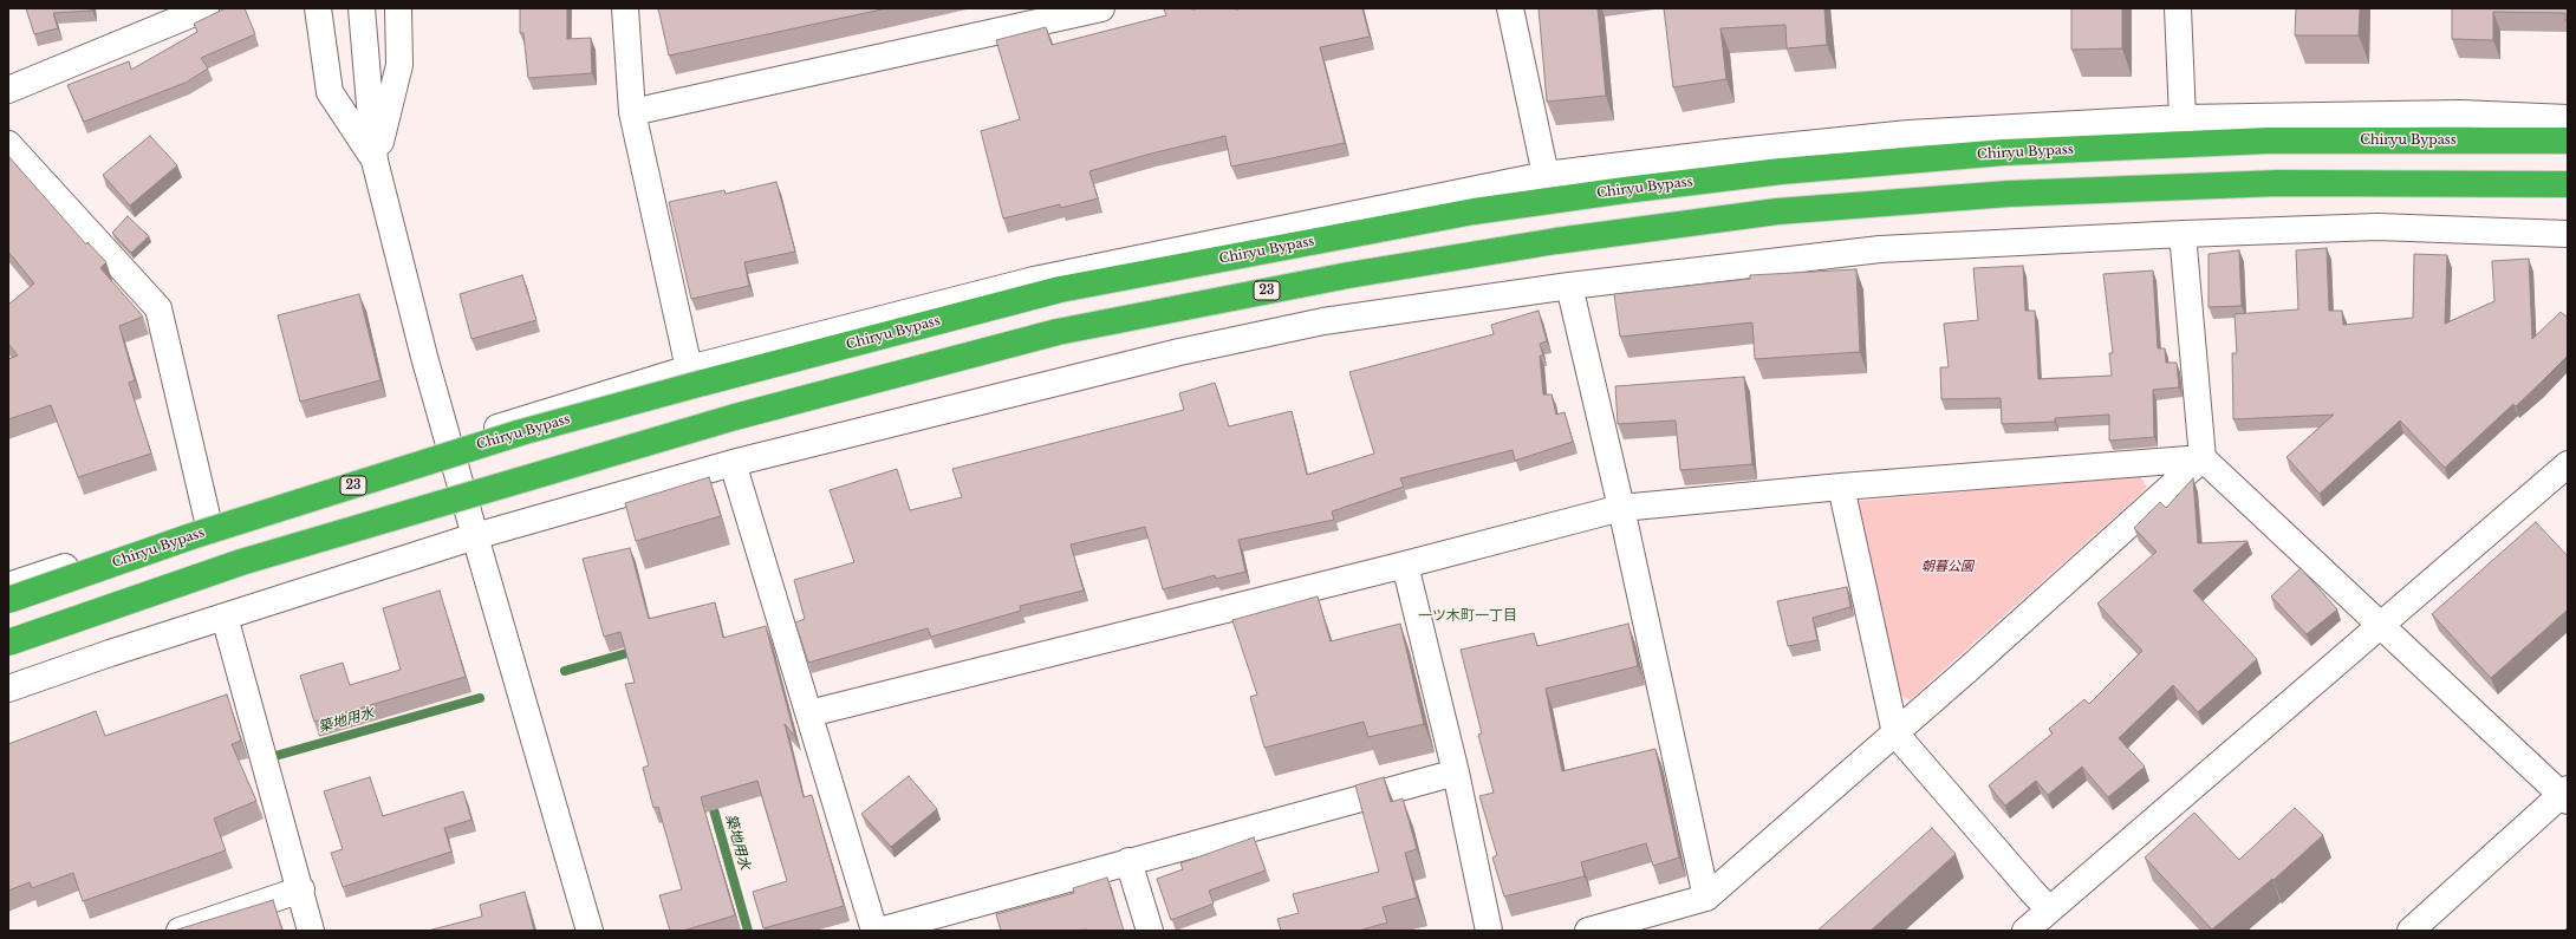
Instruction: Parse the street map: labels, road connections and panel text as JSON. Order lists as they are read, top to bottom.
{
  "streets": {
    "highway": ["Chiryu Bypass", "23"]
  },
  "districts": ["一ツ木町一丁目"],
  "water": ["築地用水"],
  "parks": ["朝暮公園"]
}
